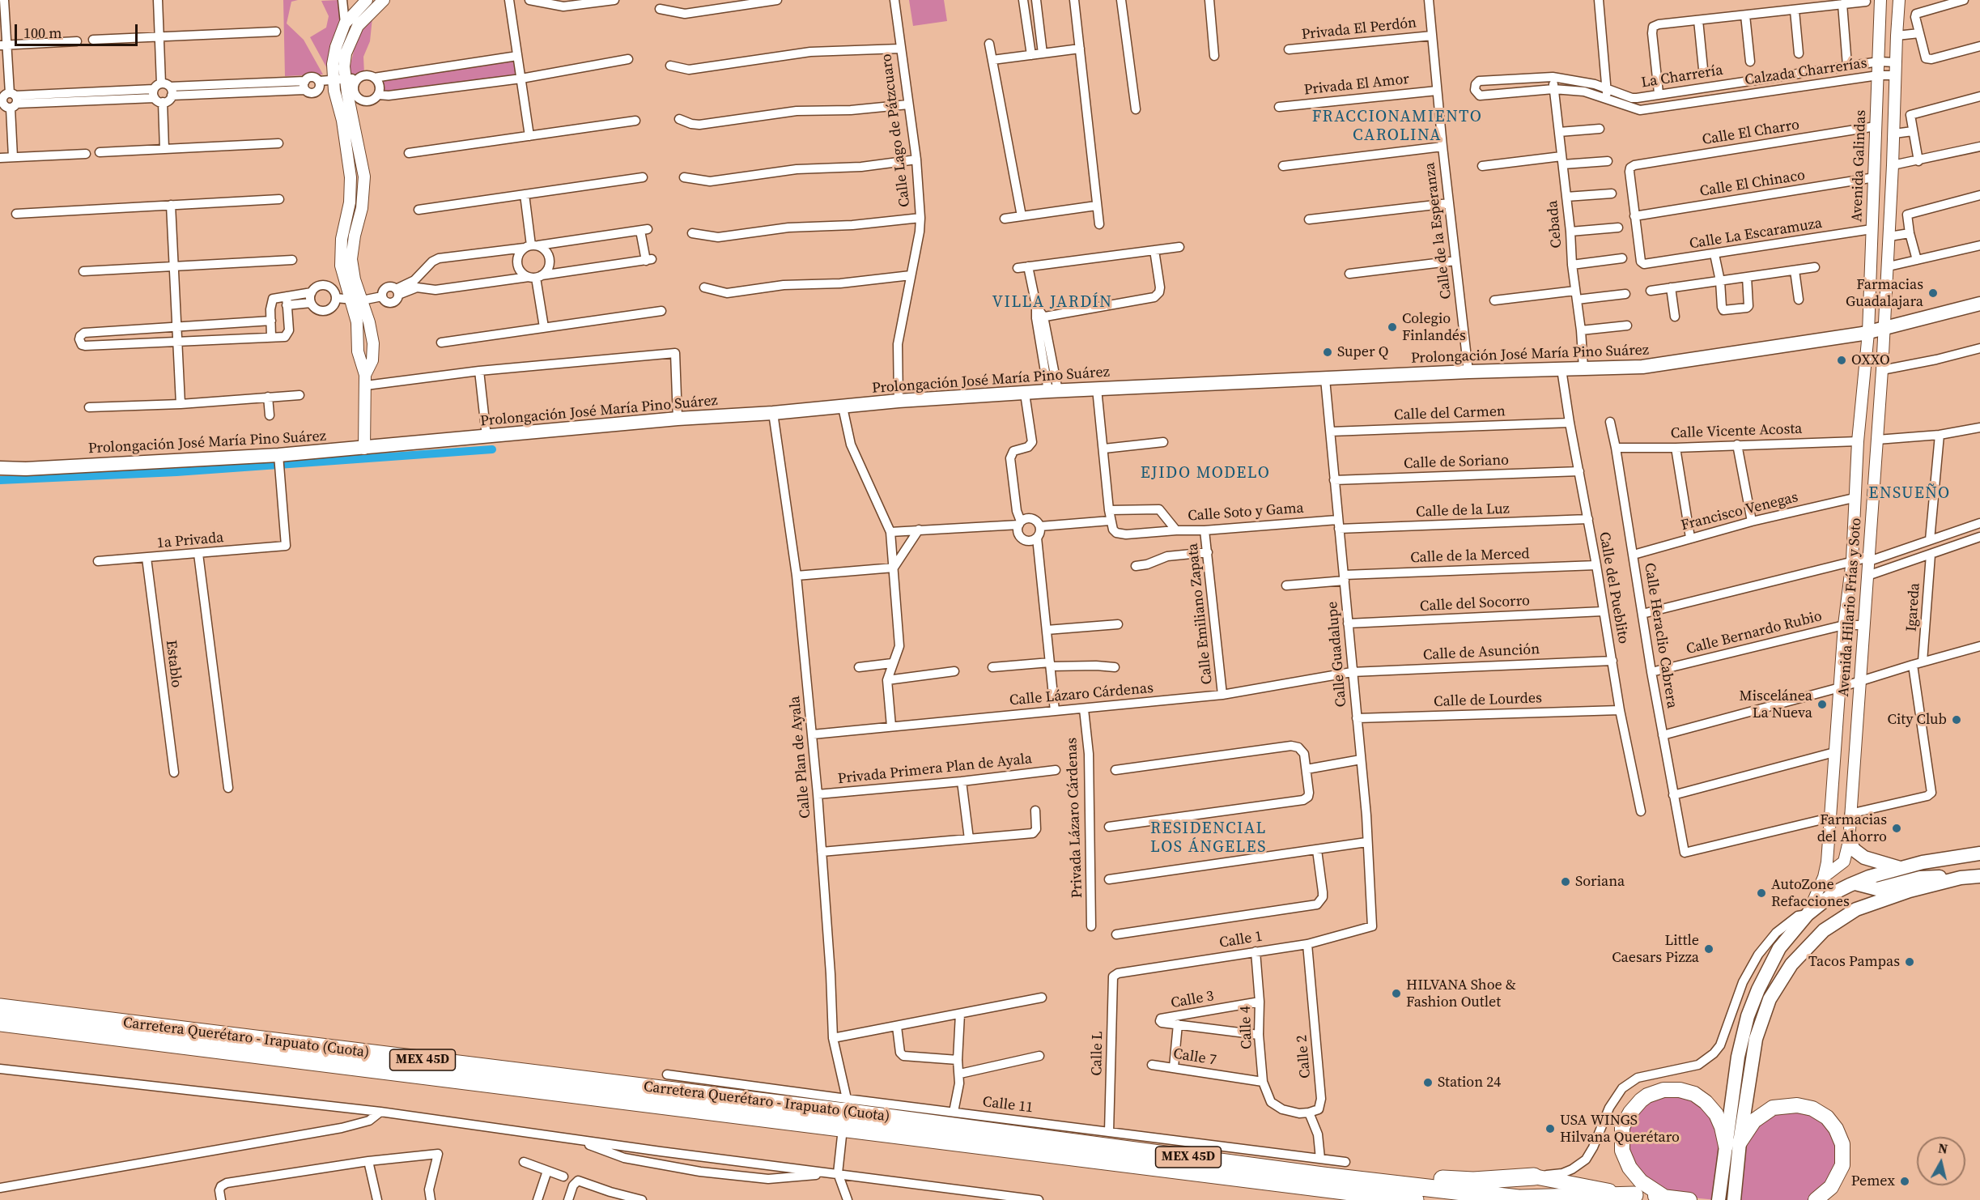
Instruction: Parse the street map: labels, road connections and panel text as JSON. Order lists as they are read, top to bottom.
{
  "streets": {
    "highway": ["Carretera Querétaro - Irapuato (Cuota)", "MEX 45D"],
    "main road": ["Prolongación José María Pino Suárez"],
    "street": [
      "Privada El Perdón",
      "Calzada Charrerías",
      "La Charrería",
      "Privada El Amor",
      "Calle Lago de Pátzcuaro",
      "Calle El Charro",
      "Avenida Galindas",
      "Calle El Chinaco",
      "Cebada",
      "Calle de la Esperanza",
      "Calle La Escaramuza",
      "Calle del Carmen",
      "Calle Vicente Acosta",
      "Calle de Soriano",
      "Calle de la Luz",
      "Francisco Venegas",
      "Calle Soto y Gama",
      "1a Privada",
      "Calle de la Merced",
      "Calle del Pueblito",
      "Calle del Socorro",
      "Avenida Hilario Frías y Soto",
      "Igareda",
      "Calle Emiliano Zapata",
      "Calle Bernardo Rubio",
      "Calle Heraclio Cabrera",
      "Calle de Asunción",
      "Calle Guadalupe",
      "Establo",
      "Calle Lázaro Cárdenas",
      "Calle de Lourdes",
      "Calle Plan de Ayala",
      "Privada Primera Plan de Ayala",
      "Privada Lázaro Cárdenas",
      "Calle 1",
      "Calle 3",
      "Calle 4",
      "Calle L",
      "Calle 2",
      "Calle 7",
      "Calle 11"
    ]
  },
  "crossings": [
    ["Privada El Perdón", "Calle de la Esperanza"],
    ["Calzada Charrerías", "La Charrería"],
    ["Calzada Charrerías", "Avenida Galindas"],
    ["Calzada Charrerías", "Cebada"],
    ["La Charrería", "Avenida Galindas"],
    ["La Charrería", "Cebada"],
    ["Privada El Amor", "Calle de la Esperanza"],
    ["Calle Lago de Pátzcuaro", "Prolongación José María Pino Suárez"],
    ["Calle El Charro", "Avenida Galindas"],
    ["Calle El Charro", "Calle El Chinaco"],
    ["Calle El Charro", "Calle La Escaramuza"],
    ["Avenida Galindas", "Calle El Chinaco"],
    ["Avenida Galindas", "Calle La Escaramuza"],
    ["Avenida Galindas", "Prolongación José María Pino Suárez"],
    ["Avenida Galindas", "Avenida Hilario Frías y Soto"],
    ["Calle El Chinaco", "Calle La Escaramuza"],
    ["Cebada", "Prolongación José María Pino Suárez"],
    ["Calle de la Esperanza", "Prolongación José María Pino Suárez"],
    ["Prolongación José María Pino Suárez", "1a Privada"],
    ["Prolongación José María Pino Suárez", "Calle del Pueblito"],
    ["Prolongación José María Pino Suárez", "Avenida Hilario Frías y Soto"],
    ["Prolongación José María Pino Suárez", "Calle Guadalupe"],
    ["Prolongación José María Pino Suárez", "Calle Plan de Ayala"],
    ["Calle del Carmen", "Calle del Pueblito"],
    ["Calle del Carmen", "Calle Guadalupe"],
    ["Calle Vicente Acosta", "Avenida Hilario Frías y Soto"],
    ["Calle Vicente Acosta", "Calle Heraclio Cabrera"],
    ["Calle de Soriano", "Calle del Pueblito"],
    ["Calle de Soriano", "Calle Guadalupe"],
    ["Calle de la Luz", "Calle Soto y Gama"],
    ["Calle de la Luz", "Calle del Pueblito"],
    ["Calle de la Luz", "Calle Guadalupe"],
    ["Francisco Venegas", "Avenida Hilario Frías y Soto"],
    ["Francisco Venegas", "Calle Heraclio Cabrera"],
    ["Calle Soto y Gama", "Calle Emiliano Zapata"],
    ["Calle Soto y Gama", "Calle Guadalupe"],
    ["1a Privada", "Establo"],
    ["Calle de la Merced", "Calle del Pueblito"],
    ["Calle de la Merced", "Calle Guadalupe"],
    ["Calle del Pueblito", "Calle del Socorro"],
    ["Calle del Pueblito", "Calle de Asunción"],
    ["Calle del Pueblito", "Calle de Lourdes"],
    ["Calle del Socorro", "Calle Guadalupe"],
    ["Avenida Hilario Frías y Soto", "Calle Bernardo Rubio"],
    ["Avenida Hilario Frías y Soto", "Calle Heraclio Cabrera"],
    ["Calle Emiliano Zapata", "Calle Lázaro Cárdenas"],
    ["Calle Bernardo Rubio", "Calle Heraclio Cabrera"],
    ["Calle de Asunción", "Calle Guadalupe"],
    ["Calle de Asunción", "Calle Lázaro Cárdenas"],
    ["Calle Guadalupe", "Calle Lázaro Cárdenas"],
    ["Calle Guadalupe", "Calle de Lourdes"],
    ["Calle Guadalupe", "Calle 1"],
    ["Calle Lázaro Cárdenas", "Calle Plan de Ayala"],
    ["Calle Lázaro Cárdenas", "Privada Lázaro Cárdenas"],
    ["Calle Plan de Ayala", "Privada Primera Plan de Ayala"],
    ["Calle Plan de Ayala", "Calle 11"],
    ["Calle 1", "Calle 4"],
    ["Calle 1", "Calle L"],
    ["Calle 1", "Calle 2"],
    ["Calle 3", "Calle 4"],
    ["Calle 4", "Calle 2"],
    ["Calle 4", "Calle 7"],
    ["Carretera Querétaro - Irapuato (Cuota)", "Calle 11"],
    ["Calle L", "Calle 11"]
  ],
  "districts": [
    "FRACCIONAMIENTO CAROLINA",
    "VILLA JARDÍN",
    "EJIDO MODELO",
    "ENSUEÑO",
    "RESIDENCIAL LOS ÁNGELES"
  ],
  "places": [
    "Farmacias Guadalajara",
    "Colegio Finlandés",
    "Super Q",
    "OXXO",
    "Miscelánea La Nueva",
    "City Club",
    "Farmacias del Ahorro",
    "Soriana",
    "AutoZone Refacciones",
    "Little Caesars Pizza",
    "Tacos Pampas",
    "HILVANA Shoe & Fashion Outlet",
    "Station 24",
    "USA WINGS Hilvana Querétaro",
    "Pemex"
  ],
  "scale_bar": "100 m",
  "north": "top"
}
